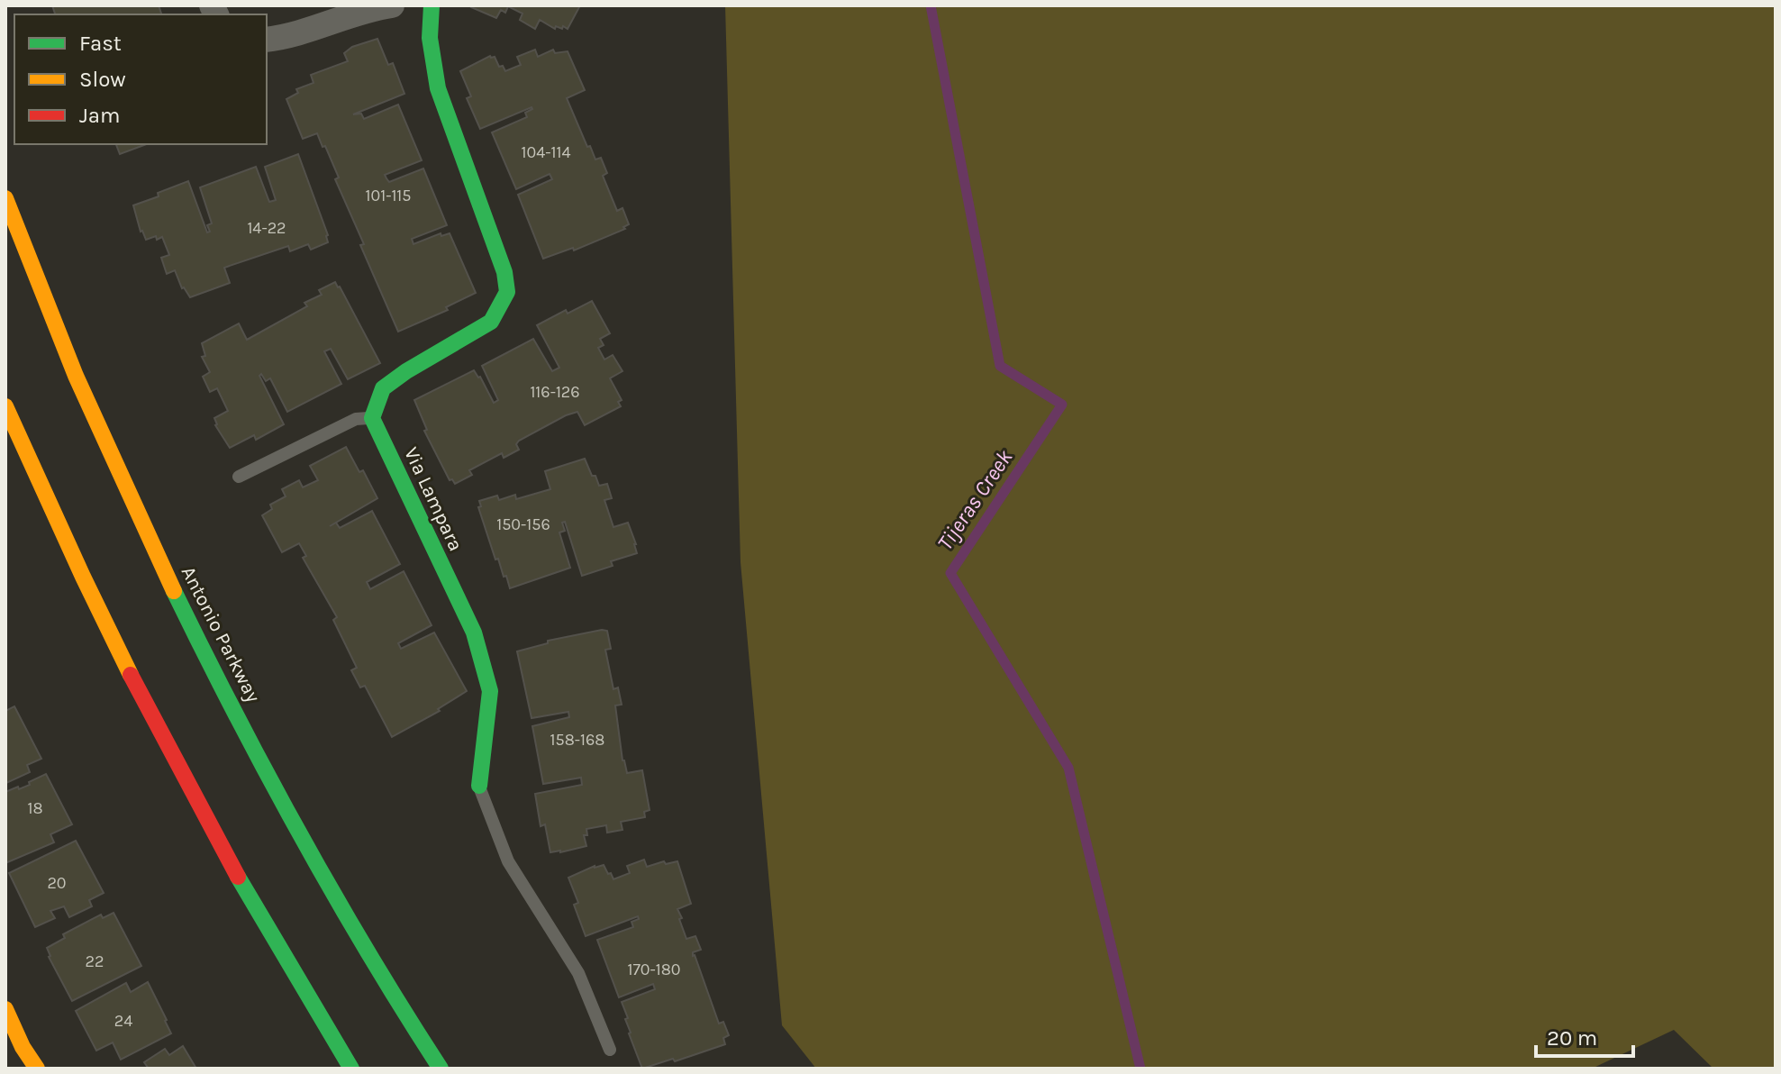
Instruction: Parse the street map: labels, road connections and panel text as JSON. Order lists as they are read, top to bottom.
{
  "streets": {
    "main road": ["Via Lampara", "Antonio Parkway"]
  },
  "water": ["Tijeras Creek"],
  "house_numbers": [
    "104-114",
    "101-115",
    "14-22",
    "116-126",
    "150-156",
    "158-168",
    "18",
    "20",
    "22",
    "170-180",
    "24"
  ],
  "legend": ["Fast", "Slow", "Jam"],
  "scale_bar": "20 m"
}
